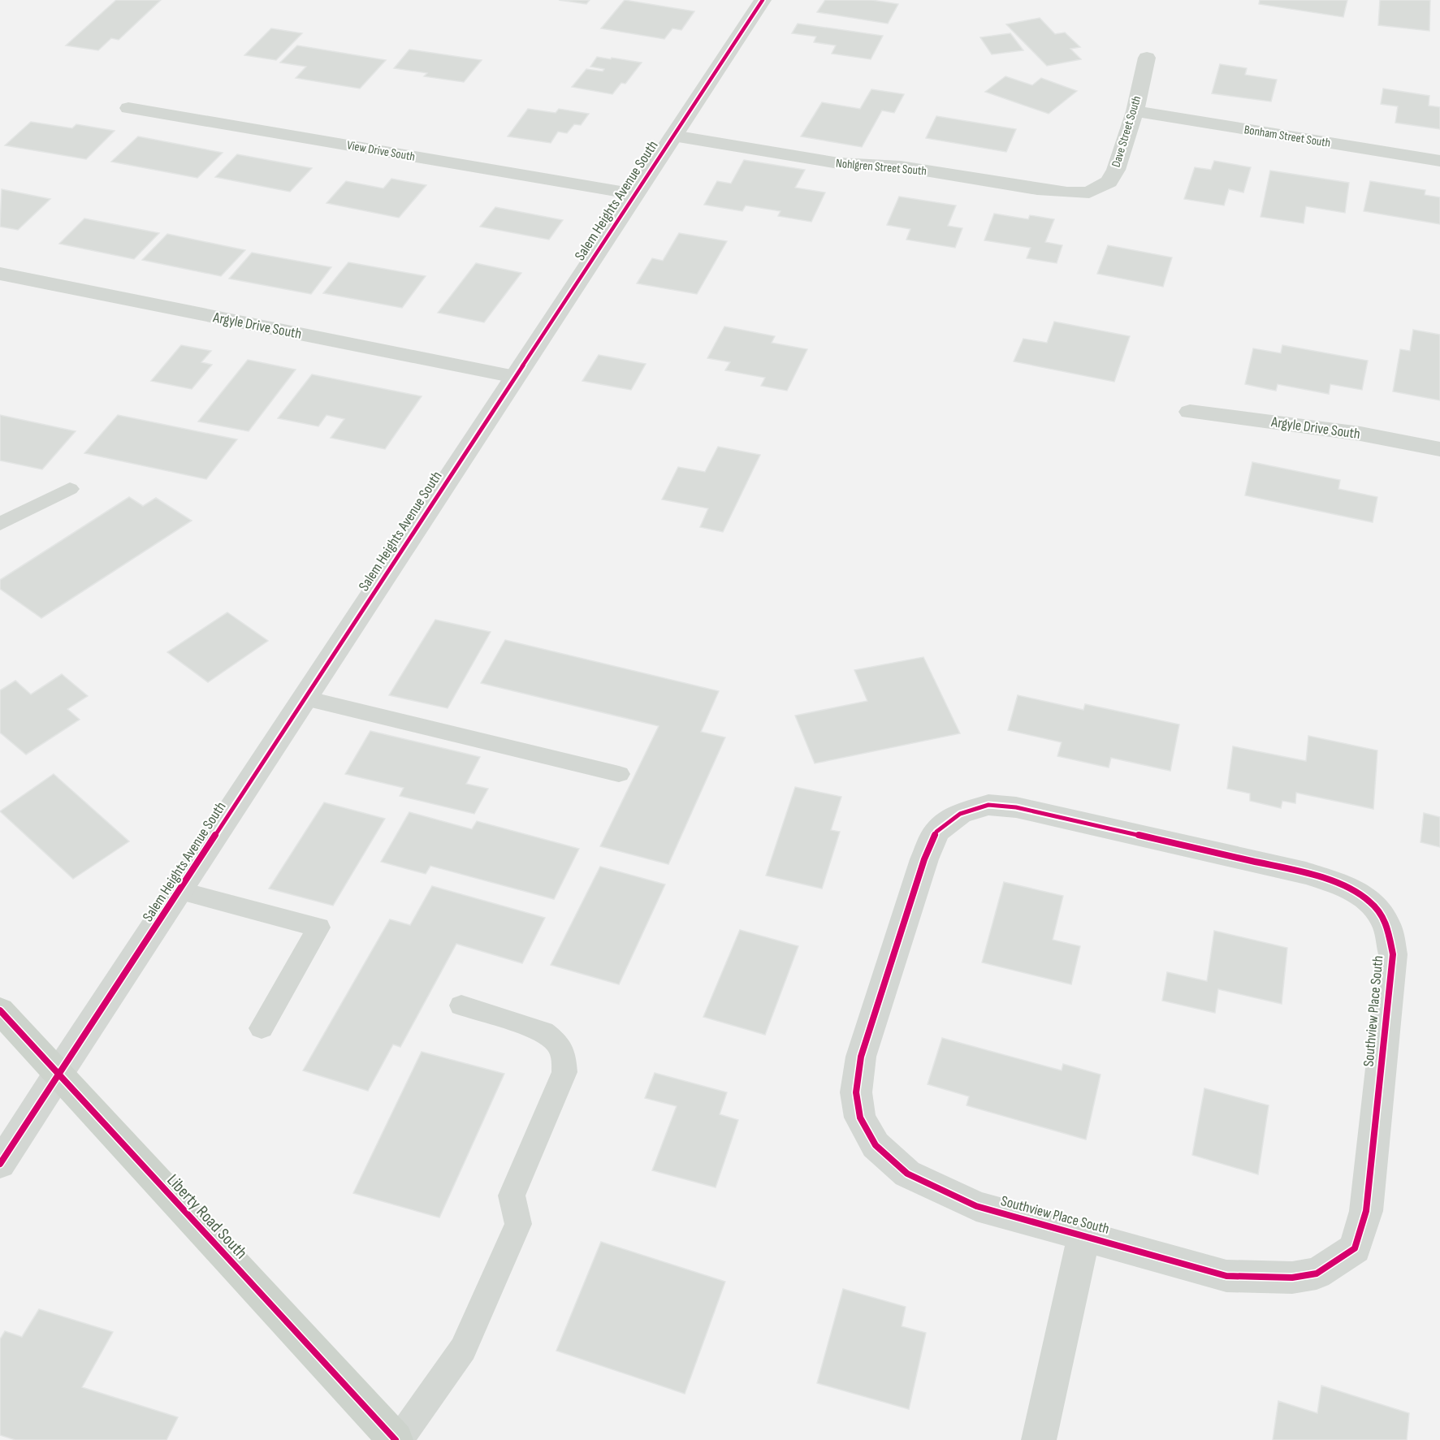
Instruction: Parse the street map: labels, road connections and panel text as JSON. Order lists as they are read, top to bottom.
{
  "streets": {
    "main road": ["Liberty Road South"],
    "street": [
      "Dave Street South",
      "Bonham Street South",
      "View Drive South",
      "Nohlgren Street South",
      "Salem Heights Avenue South",
      "Argyle Drive South",
      "Southview Place South"
    ]
  },
  "crossings": [
    ["Dave Street South", "Bonham Street South"],
    ["Dave Street South", "Nohlgren Street South"],
    ["View Drive South", "Salem Heights Avenue South"],
    ["Nohlgren Street South", "Salem Heights Avenue South"],
    ["Salem Heights Avenue South", "Argyle Drive South"],
    ["Salem Heights Avenue South", "Liberty Road South"]
  ]
}
